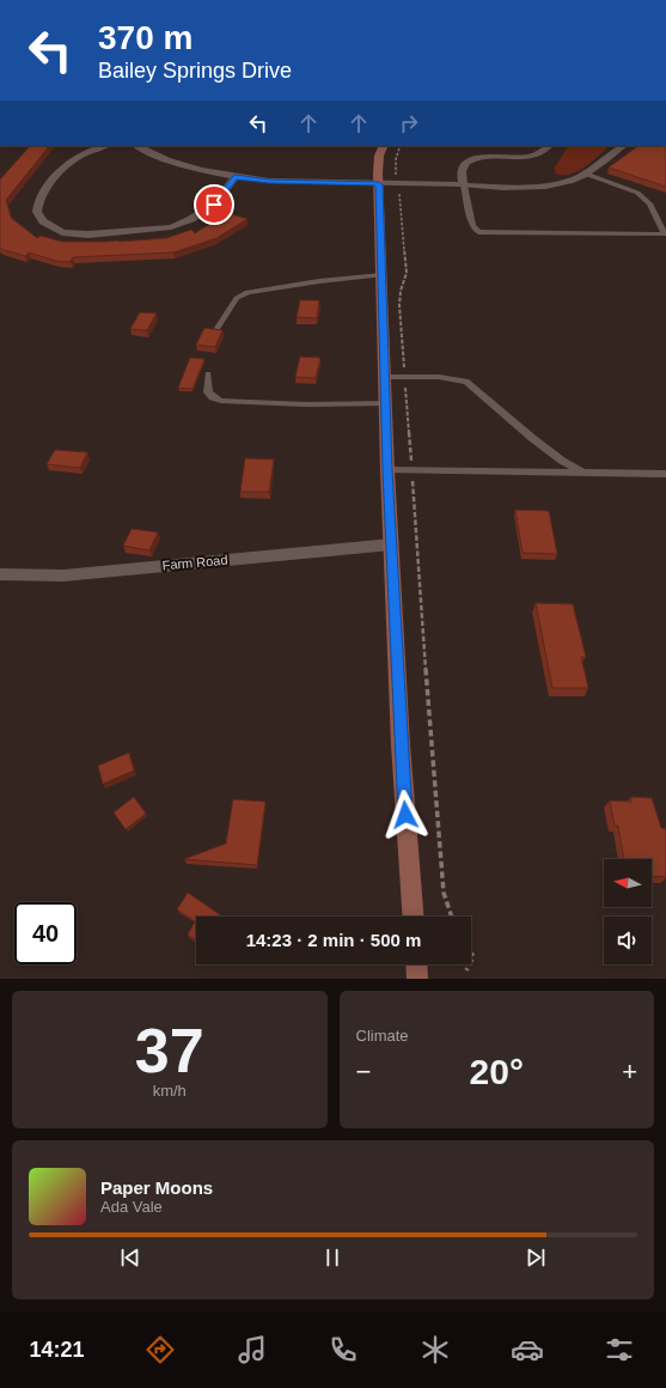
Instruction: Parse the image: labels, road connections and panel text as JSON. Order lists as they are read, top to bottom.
{
  "streets": {
    "street": ["Farm Road"]
  },
  "north": "left",
  "page": {
    "turn": ["370 m", "Bailey Springs Drive"],
    "limit": "40",
    "trip": "14:23 · 2 min · 500 m",
    "tile": [
      ["37", "km/h"],
      "Climate"
    ],
    "heat": ["−", "20°", "+"],
    "song": ["Paper Moons", "Ada Vale"],
    "tabs": "14:21"
  }
}
